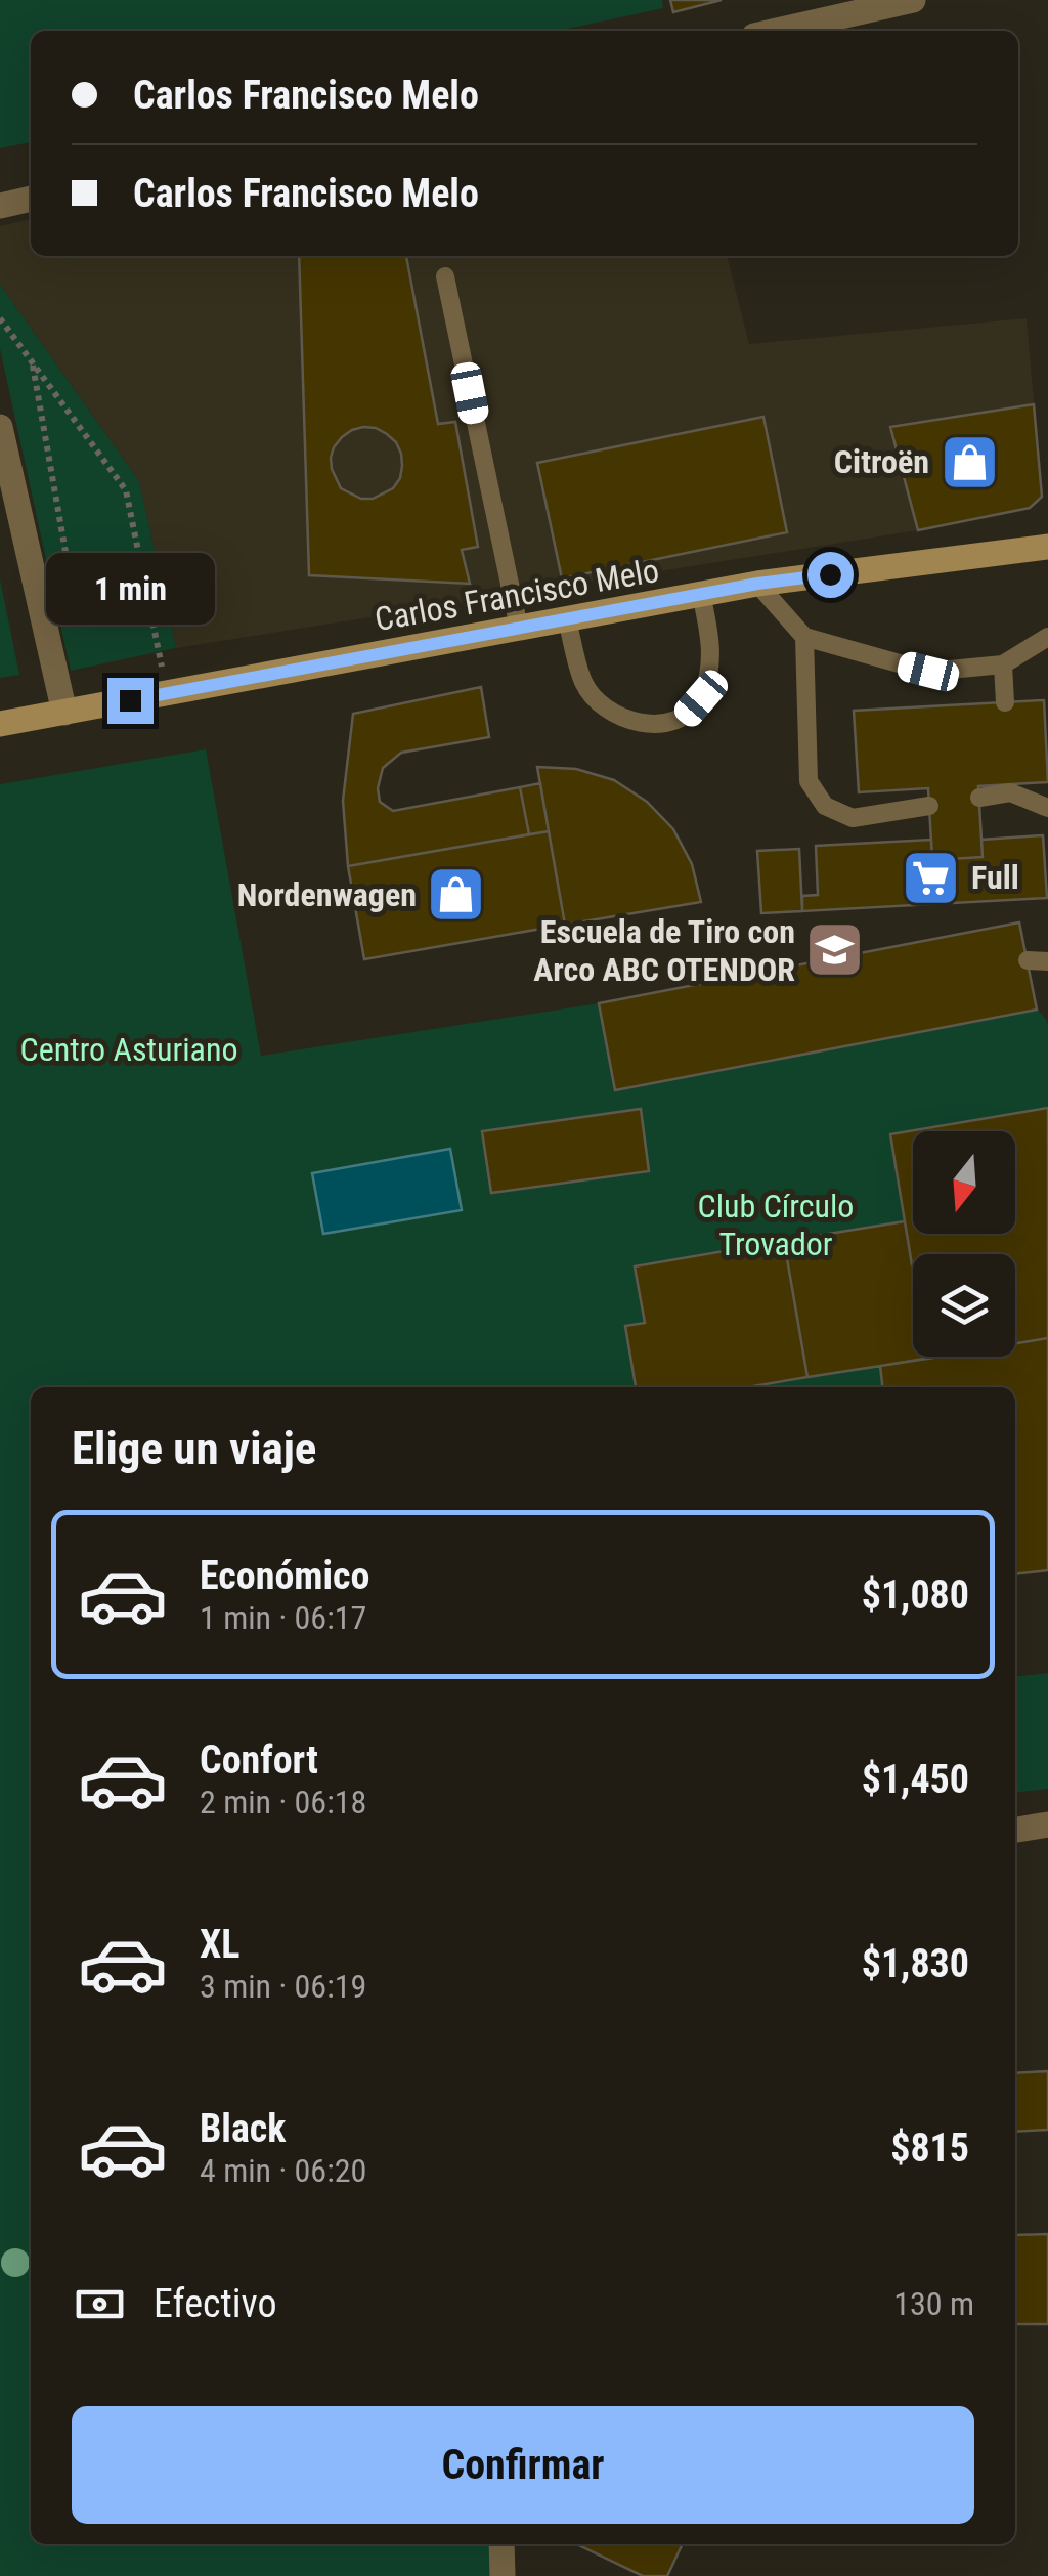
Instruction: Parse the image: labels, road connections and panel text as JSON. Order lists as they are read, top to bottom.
{
  "streets": {
    "street": ["Carlos Francisco Melo"]
  },
  "parks": ["Centro Asturiano", "Club Círculo Trovador"],
  "places": {
    "shop": ["Citroën", "Nordenwagen"],
    "supermarket": ["Full"],
    "school or university": ["Escuela de Tiro con Arco ABC OTENDOR"]
  },
  "north": "bottom",
  "page": {
    "banner": ["Carlos Francisco Melo", "Carlos Francisco Melo"],
    "bubble": "1 min",
    "heading": "Elige un viaje",
    "list": [
      {
        "name": "Económico",
        "note": "1 min · 06:17",
        "value": "$1,080"
      },
      {
        "name": "Confort",
        "note": "2 min · 06:18",
        "value": "$1,450"
      },
      {
        "name": "XL",
        "note": "3 min · 06:19",
        "value": "$1,830"
      },
      {
        "name": "Black",
        "note": "4 min · 06:20",
        "value": "$815"
      }
    ],
    "pay": ["Efectivo", "130 m"],
    "buttons": "Confirmar"
  }
}
